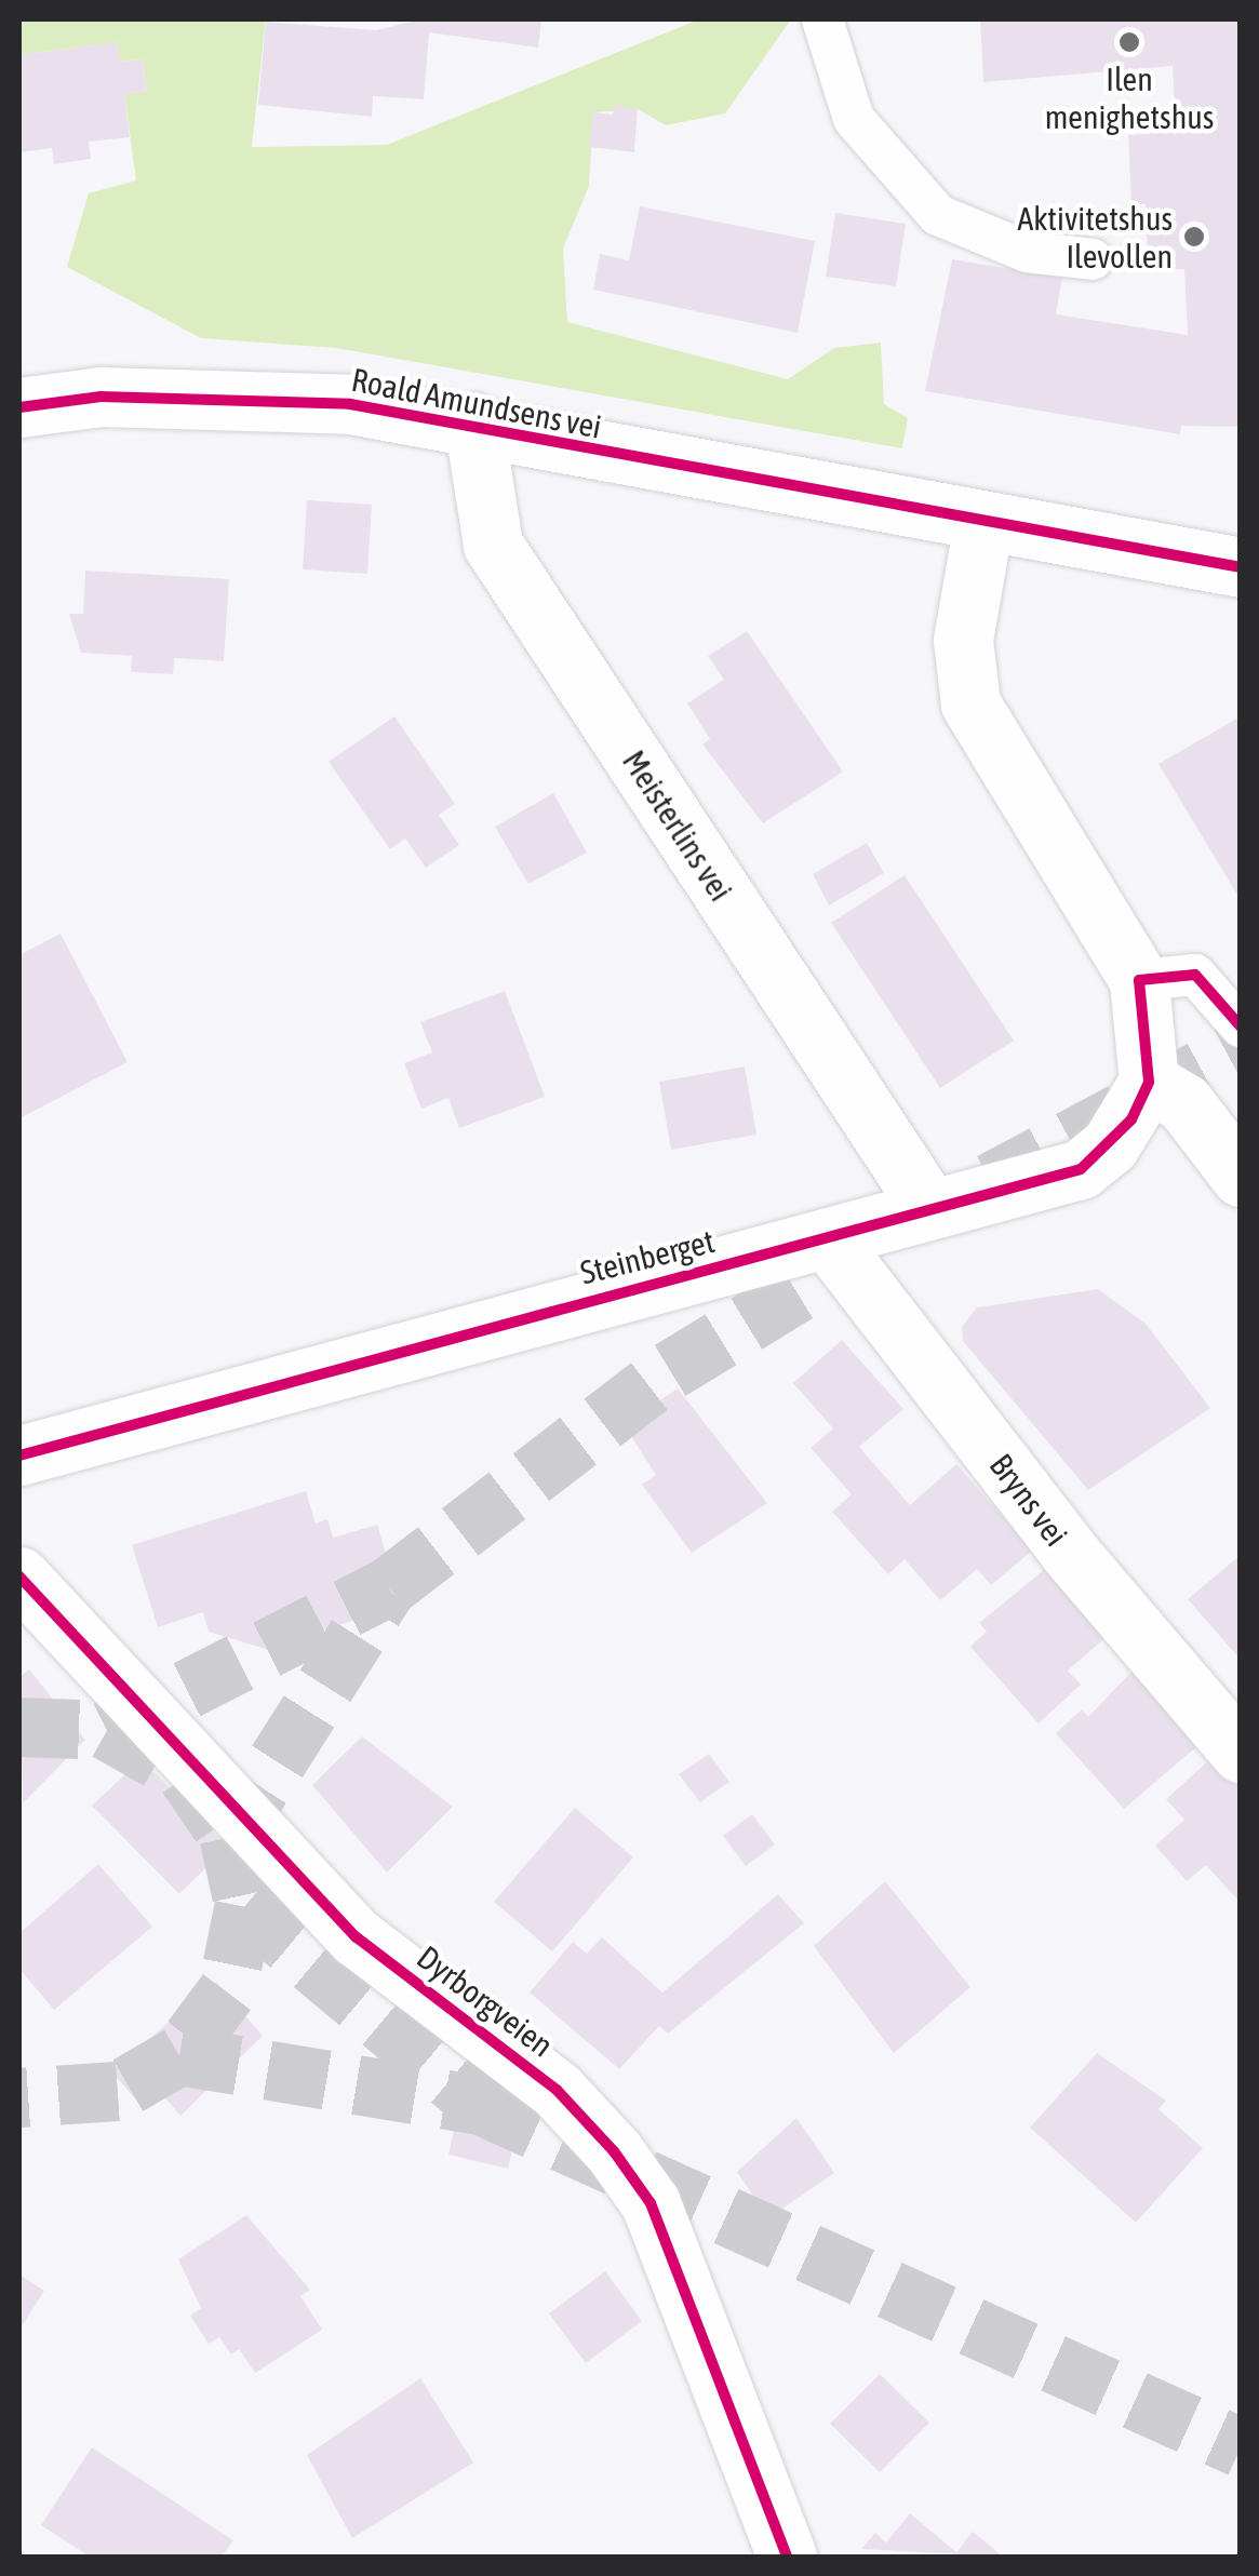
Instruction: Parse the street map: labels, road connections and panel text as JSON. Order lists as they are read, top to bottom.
{
  "streets": {
    "street": [
      "Roald Amundsens vei",
      "Meisterlins vei",
      "Steinberget",
      "Bryns vei",
      "Dyrborgveien"
    ]
  },
  "crossings": [
    ["Roald Amundsens vei", "Meisterlins vei"],
    ["Meisterlins vei", "Steinberget"],
    ["Steinberget", "Bryns vei"]
  ],
  "places": ["Ilen menighetshus", "Aktivitetshus Ilevollen"]
}
